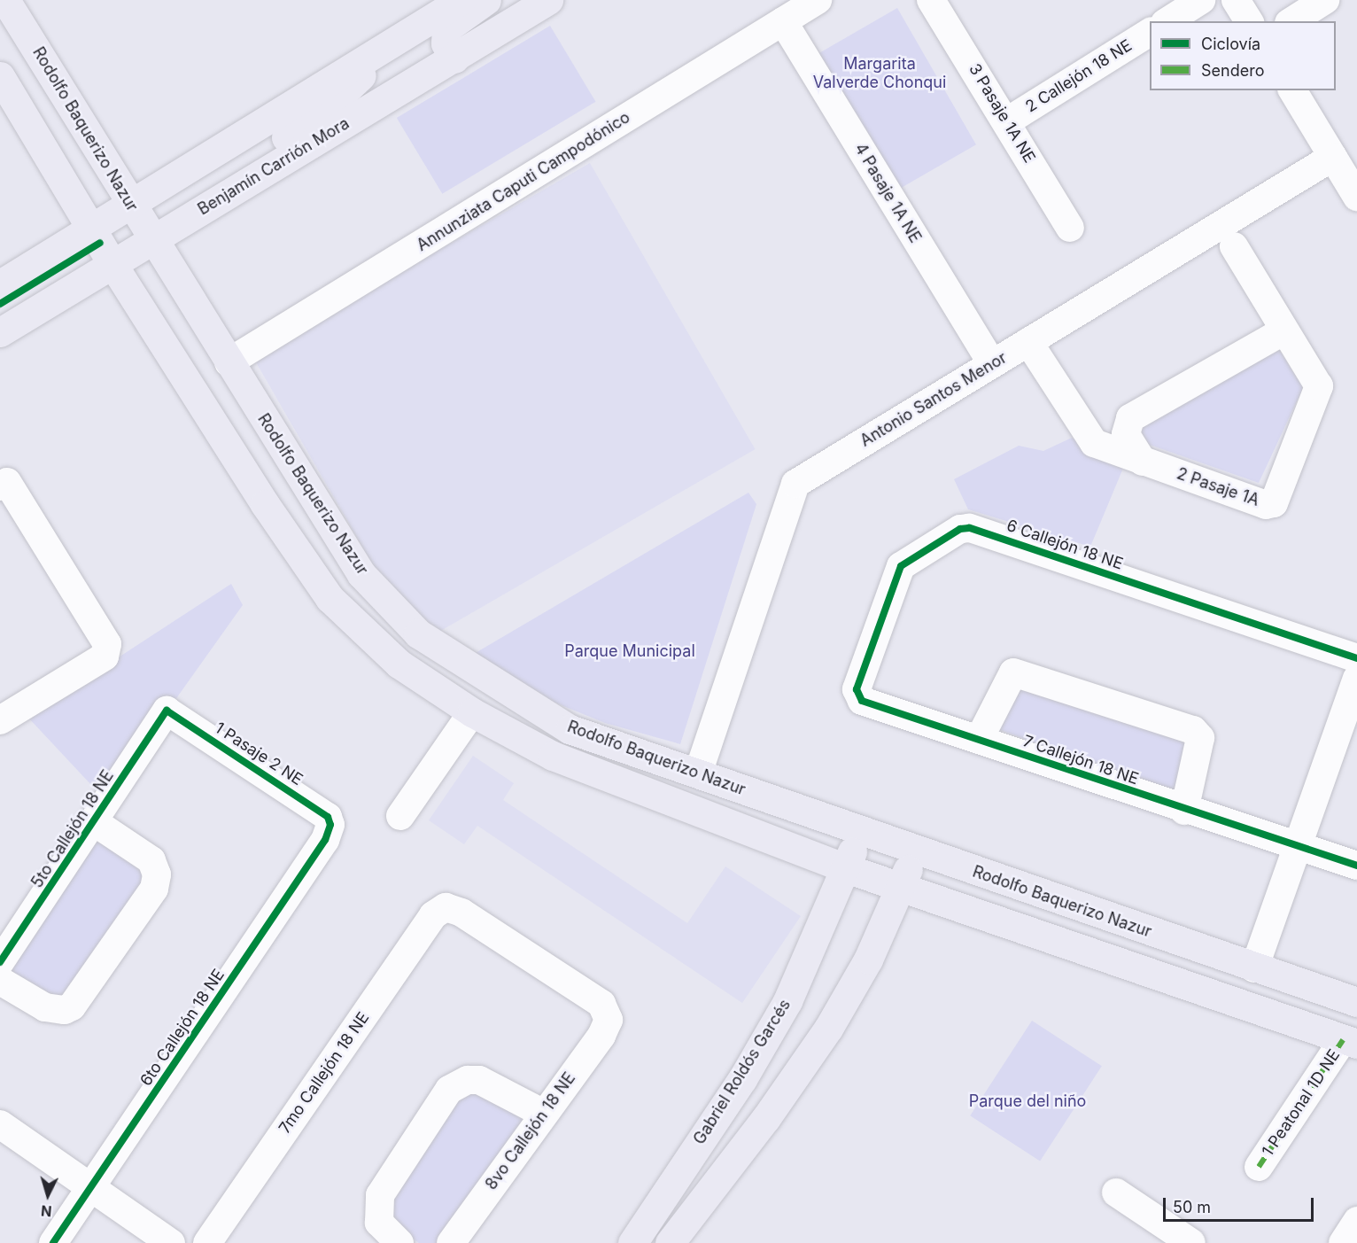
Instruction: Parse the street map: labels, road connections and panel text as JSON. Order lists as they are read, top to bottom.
{
  "streets": {
    "main road": ["Rodolfo Baquerizo Nazur", "Benjamín Carrión Mora", "Gabriel Roldós Garcés"],
    "street": [
      "2 Callejón 18 NE",
      "3 Pasaje 1A NE",
      "Annunziata Caputi Campodónico",
      "4 Pasaje 1A NE",
      "Antonio Santos Menor",
      "2 Pasaje 1A",
      "6 Callejón 18 NE",
      "1 Pasaje 2 NE",
      "7 Callejón 18 NE",
      "5to Callejón 18 NE",
      "6to Callejón 18 NE",
      "7mo Callejón 18 NE",
      "1 Peatonal 1D NE",
      "8vo Callejón 18 NE"
    ]
  },
  "crossings": [
    ["2 Callejón 18 NE", "3 Pasaje 1A NE"],
    ["Rodolfo Baquerizo Nazur", "Benjamín Carrión Mora"],
    ["Rodolfo Baquerizo Nazur", "Annunziata Caputi Campodónico"],
    ["Rodolfo Baquerizo Nazur", "Antonio Santos Menor"],
    ["Rodolfo Baquerizo Nazur", "Gabriel Roldós Garcés"],
    ["Rodolfo Baquerizo Nazur", "1 Peatonal 1D NE"],
    ["Annunziata Caputi Campodónico", "4 Pasaje 1A NE"],
    ["4 Pasaje 1A NE", "Antonio Santos Menor"],
    ["Antonio Santos Menor", "2 Pasaje 1A"],
    ["6 Callejón 18 NE", "7 Callejón 18 NE"],
    ["1 Pasaje 2 NE", "5to Callejón 18 NE"],
    ["1 Pasaje 2 NE", "6to Callejón 18 NE"],
    ["7mo Callejón 18 NE", "8vo Callejón 18 NE"]
  ],
  "parks": ["Margarita Valverde Chonqui", "Parque Municipal", "Parque del niño"],
  "legend": ["Ciclovía", "Sendero"],
  "scale_bar": "50 m",
  "north": "bottom"
}
